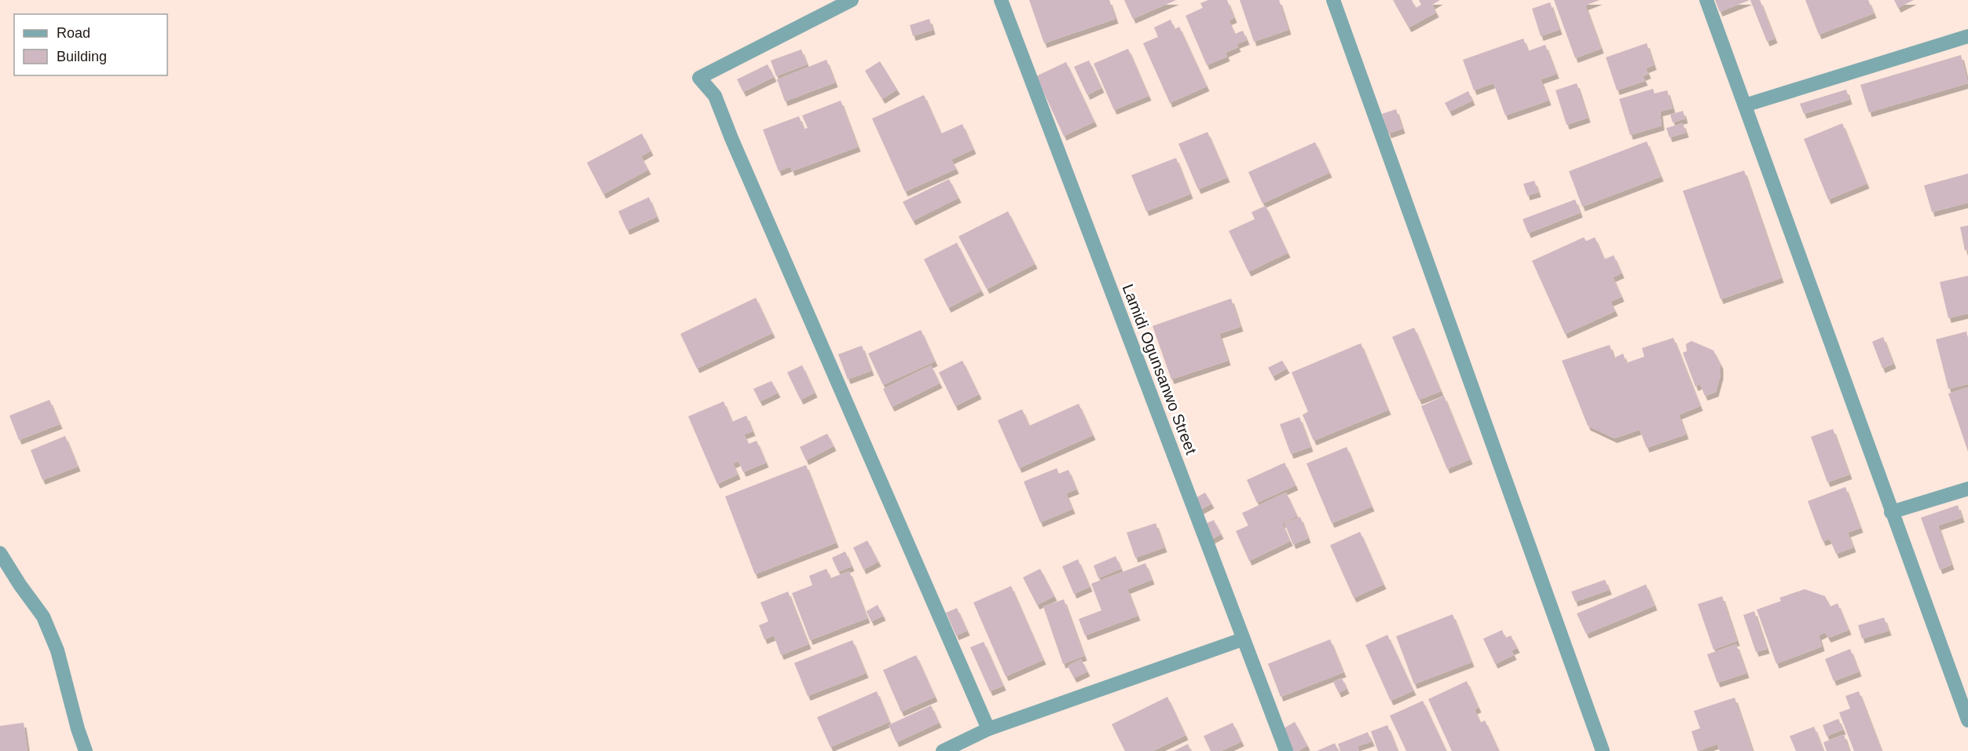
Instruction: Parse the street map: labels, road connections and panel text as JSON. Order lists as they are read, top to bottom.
{
  "streets": {
    "street": ["Lamidi Ogunsanwo Street"]
  },
  "legend": ["Road", "Building"]
}
